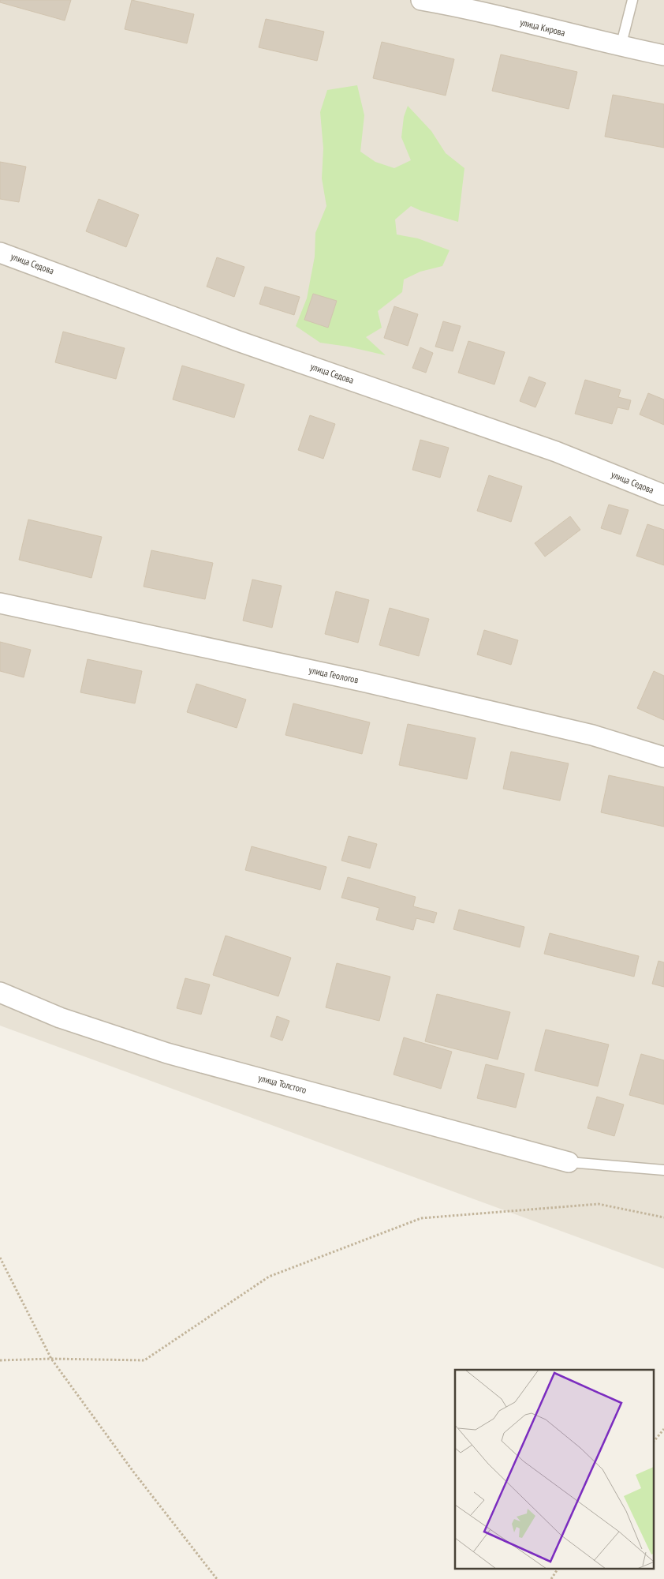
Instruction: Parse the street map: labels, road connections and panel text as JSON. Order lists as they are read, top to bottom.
{
  "streets": {
    "street": [
      "улица Кирова",
      "улица Седова",
      "улица Геологов",
      "улица Толстого"
    ]
  }
}
